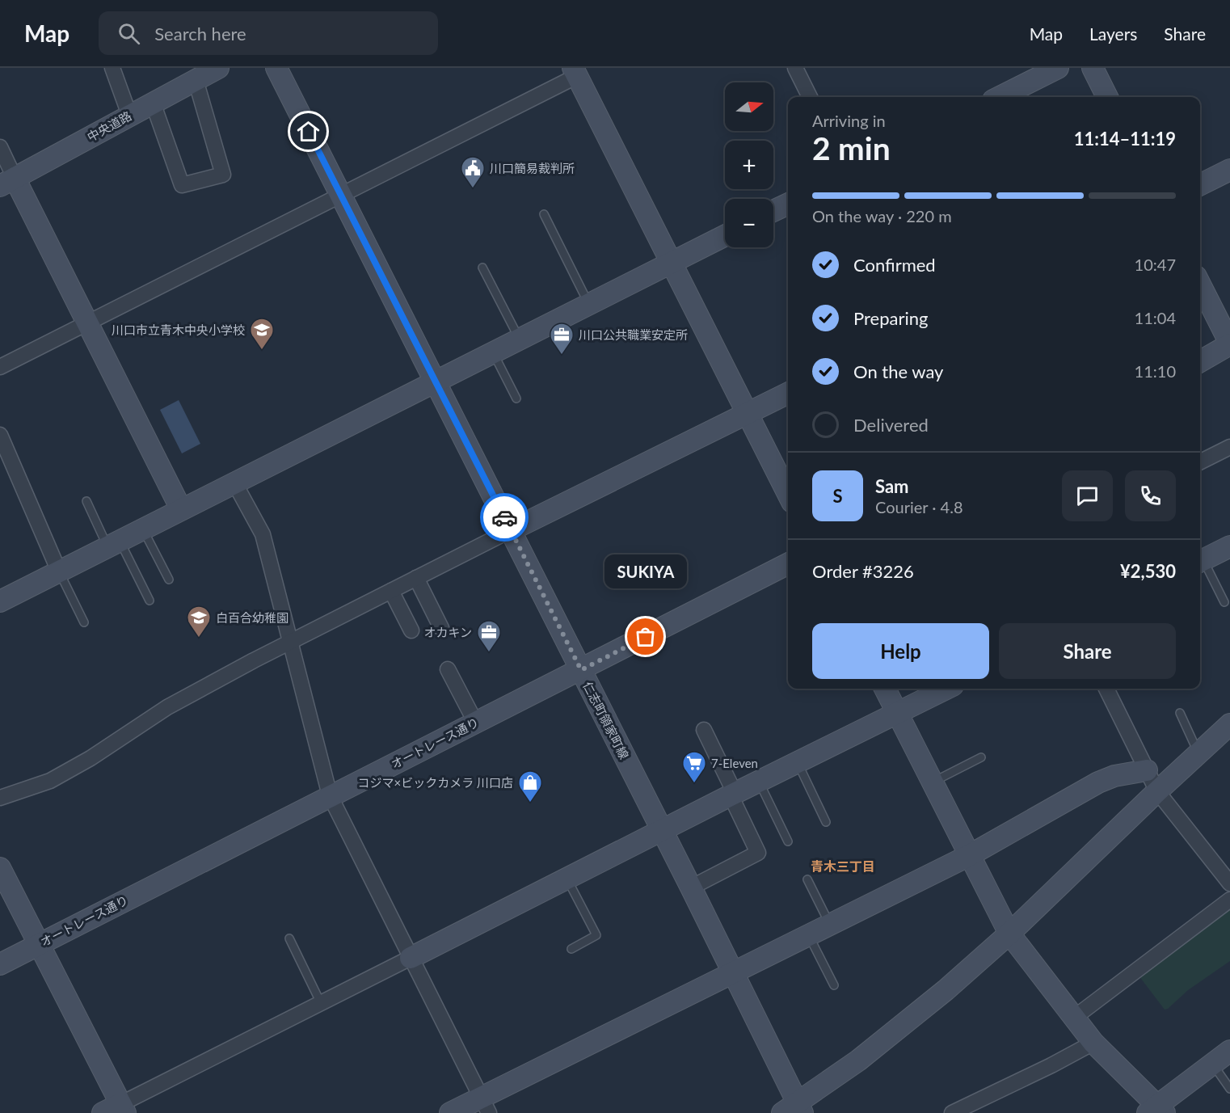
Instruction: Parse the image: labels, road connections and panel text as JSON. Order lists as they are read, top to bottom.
{
  "streets": {
    "street": ["中央道路", "仁志町領家町線", "オートレース通り"]
  },
  "crossings": [
    ["仁志町領家町線", "オートレース通り"]
  ],
  "districts": ["青木三丁目"],
  "places": {
    "public building": ["川口簡易裁判所"],
    "school or university": ["川口市立青木中央小学校", "白百合幼稚園"],
    "office": ["川口公共職業安定所", "オカキン"],
    "other": ["SUKIYA"],
    "supermarket": ["7-Eleven"],
    "shop": ["コジマ×ビックカメラ 川口店"]
  },
  "north": "right",
  "page": {
    "header": "Map",
    "search": "Search here",
    "nav": ["Map", "Layers", "Share"],
    "map_buttons": ["+", "−"],
    "heading": ["2 min", "Arriving in", "11:14–11:19"],
    "panel": [
      "Sam",
      "Courier · 4.8",
      "Order #3226",
      "¥2,530"
    ],
    "bar": "On the way · 220 m",
    "list": [
      ["Confirmed", "10:47"],
      ["Preparing", "11:04"],
      ["On the way", "11:10"],
      "Delivered"
    ],
    "round": "S",
    "bubble": "SUKIYA",
    "buttons": ["Help", "Share"]
  }
}
